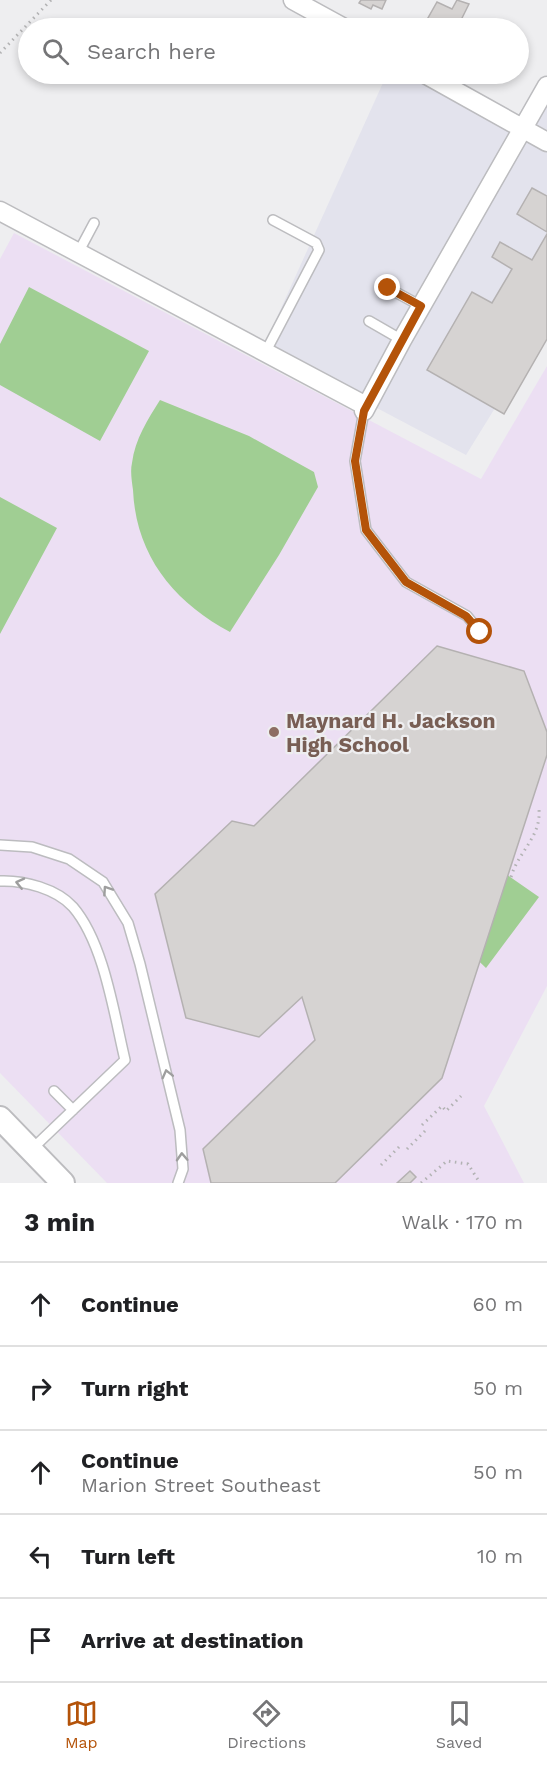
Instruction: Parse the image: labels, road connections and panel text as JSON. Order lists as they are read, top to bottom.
{
  "places": ["Maynard H. Jackson High School"],
  "page": {
    "search": "Search here",
    "heading": ["3 min", "Walk · 170 m"],
    "list": [
      ["Continue", "60 m"],
      ["Turn right", "50 m"],
      ["Continue", "Marion Street Southeast", "50 m"],
      ["Turn left", "10 m"],
      "Arrive at destination"
    ],
    "nav": ["Map", "Directions", "Saved"]
  }
}
